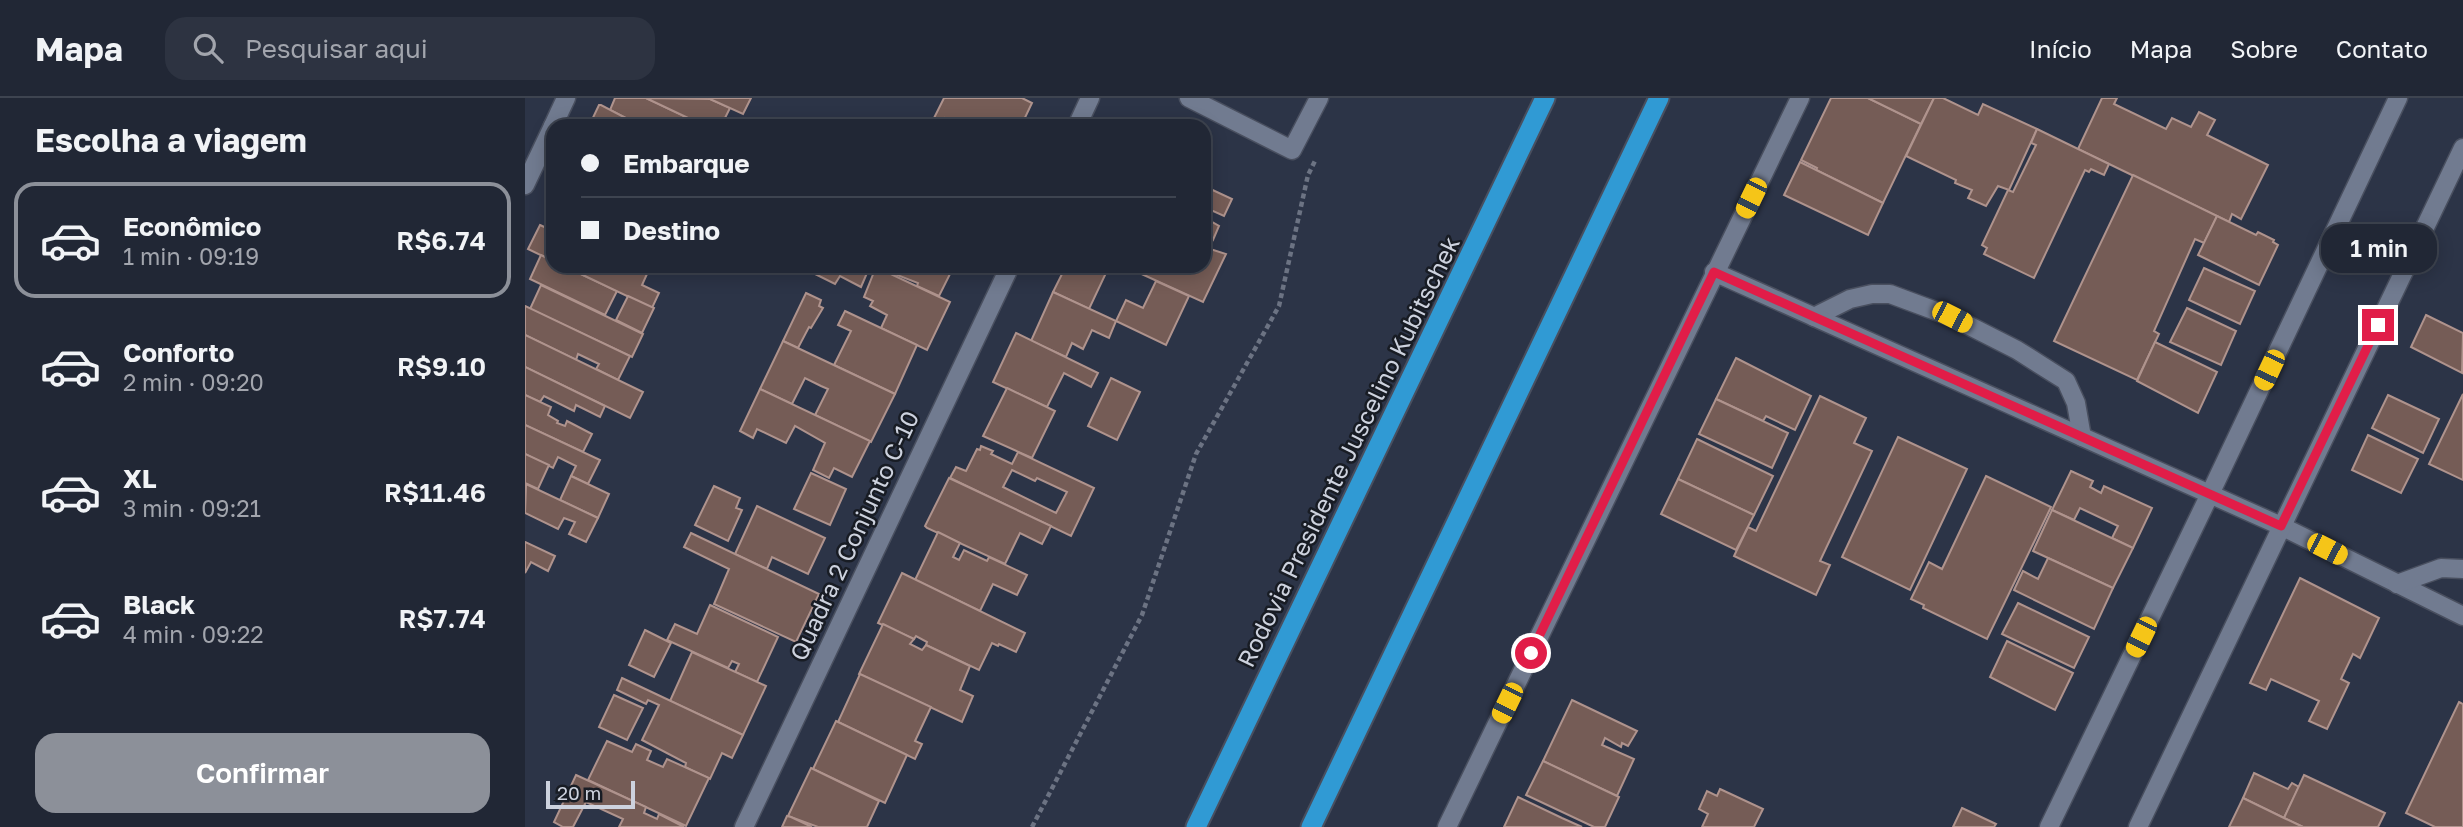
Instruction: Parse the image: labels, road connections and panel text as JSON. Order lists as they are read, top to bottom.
{
  "streets": {
    "highway": ["Rodovia Presidente Juscelino Kubitschek"],
    "street": ["Quadra 2 Conjunto C-10"]
  },
  "scale_bar": "20 m",
  "page": {
    "header": "Mapa",
    "search": "Pesquisar aqui",
    "nav": [
      "Início",
      "Mapa",
      "Sobre",
      "Contato"
    ],
    "heading": "Escolha a viagem",
    "banner": ["Embarque", "Destino"],
    "list": [
      {
        "name": "Econômico",
        "note": "1 min · 09:19",
        "value": "R$6.74"
      },
      {
        "name": "Conforto",
        "note": "2 min · 09:20",
        "value": "R$9.10"
      },
      {
        "name": "XL",
        "note": "3 min · 09:21",
        "value": "R$11.46"
      },
      {
        "name": "Black",
        "note": "4 min · 09:22",
        "value": "R$7.74"
      }
    ],
    "bubble": "1 min",
    "buttons": "Confirmar",
    "scale": "20 m"
  }
}
